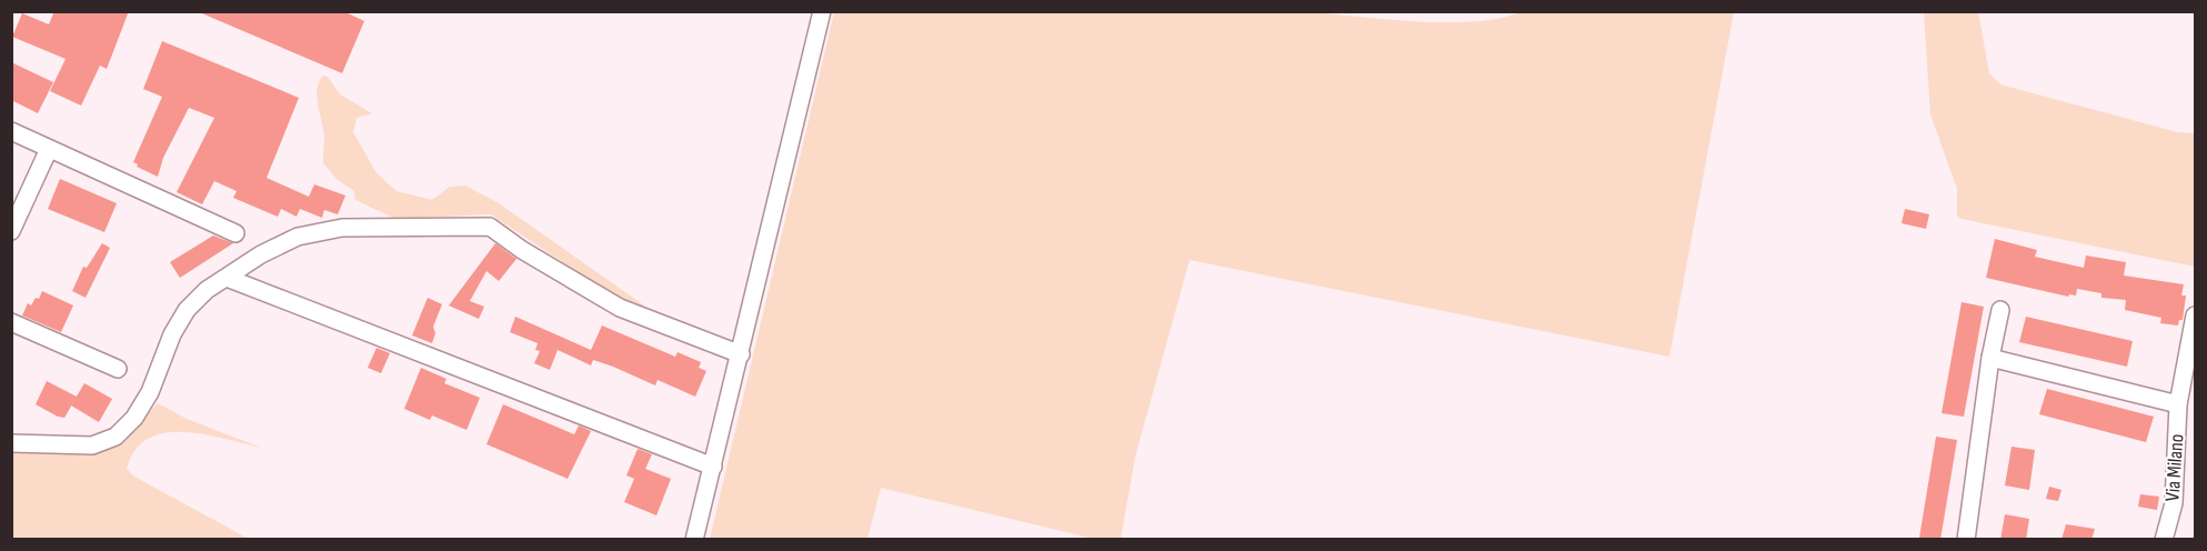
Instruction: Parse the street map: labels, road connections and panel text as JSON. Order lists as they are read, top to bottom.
{
  "streets": {
    "street": ["Via Milano"]
  }
}
